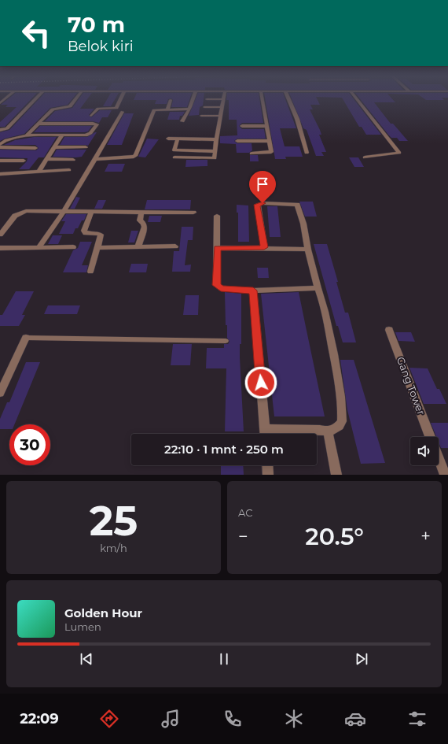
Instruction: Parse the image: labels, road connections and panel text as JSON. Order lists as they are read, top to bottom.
{
  "streets": {
    "street": ["Gang Tower"]
  },
  "page": {
    "turn": ["70 m", "Belok kiri"],
    "limit": "30",
    "trip": "22:10 · 1 mnt · 250 m",
    "tile": [
      ["25", "km/h"],
      "AC"
    ],
    "heat": ["−", "20.5°", "+"],
    "song": ["Golden Hour", "Lumen"],
    "tabs": "22:09"
  }
}
